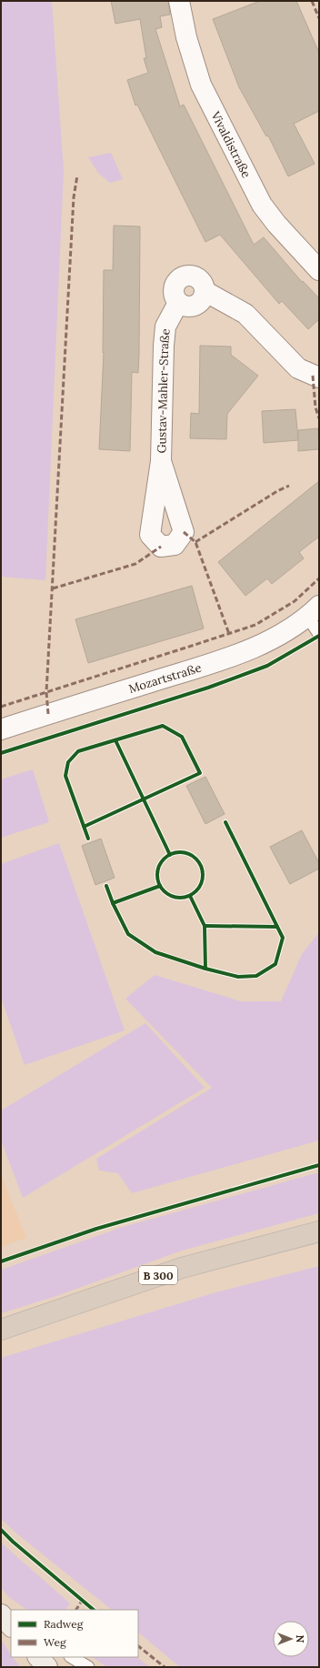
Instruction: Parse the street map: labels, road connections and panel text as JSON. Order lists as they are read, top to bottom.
{
  "streets": {
    "highway": ["B 300"],
    "street": ["Vivaldistraße", "Gustav-Mahler-Straße", "Mozartstraße"]
  },
  "legend": ["Radweg", "Weg"],
  "north": "right"
}
